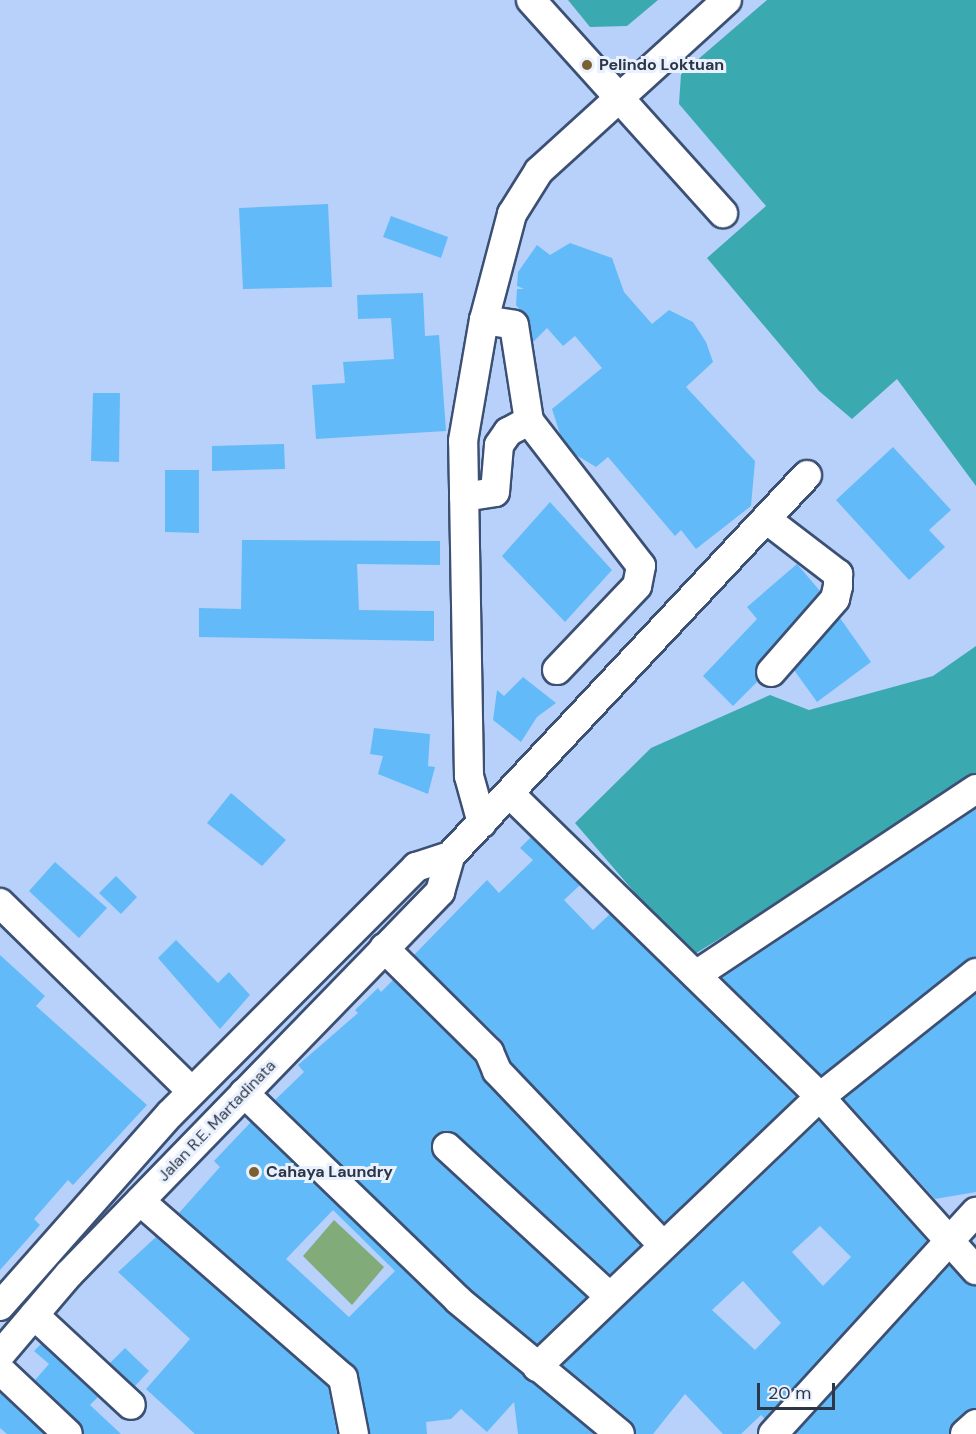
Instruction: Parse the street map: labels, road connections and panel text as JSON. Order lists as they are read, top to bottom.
{
  "streets": {
    "street": ["Jalan R.E. Martadinata"]
  },
  "places": ["Pelindo Loktuan", "Cahaya Laundry"],
  "scale_bar": "20 m"
}
